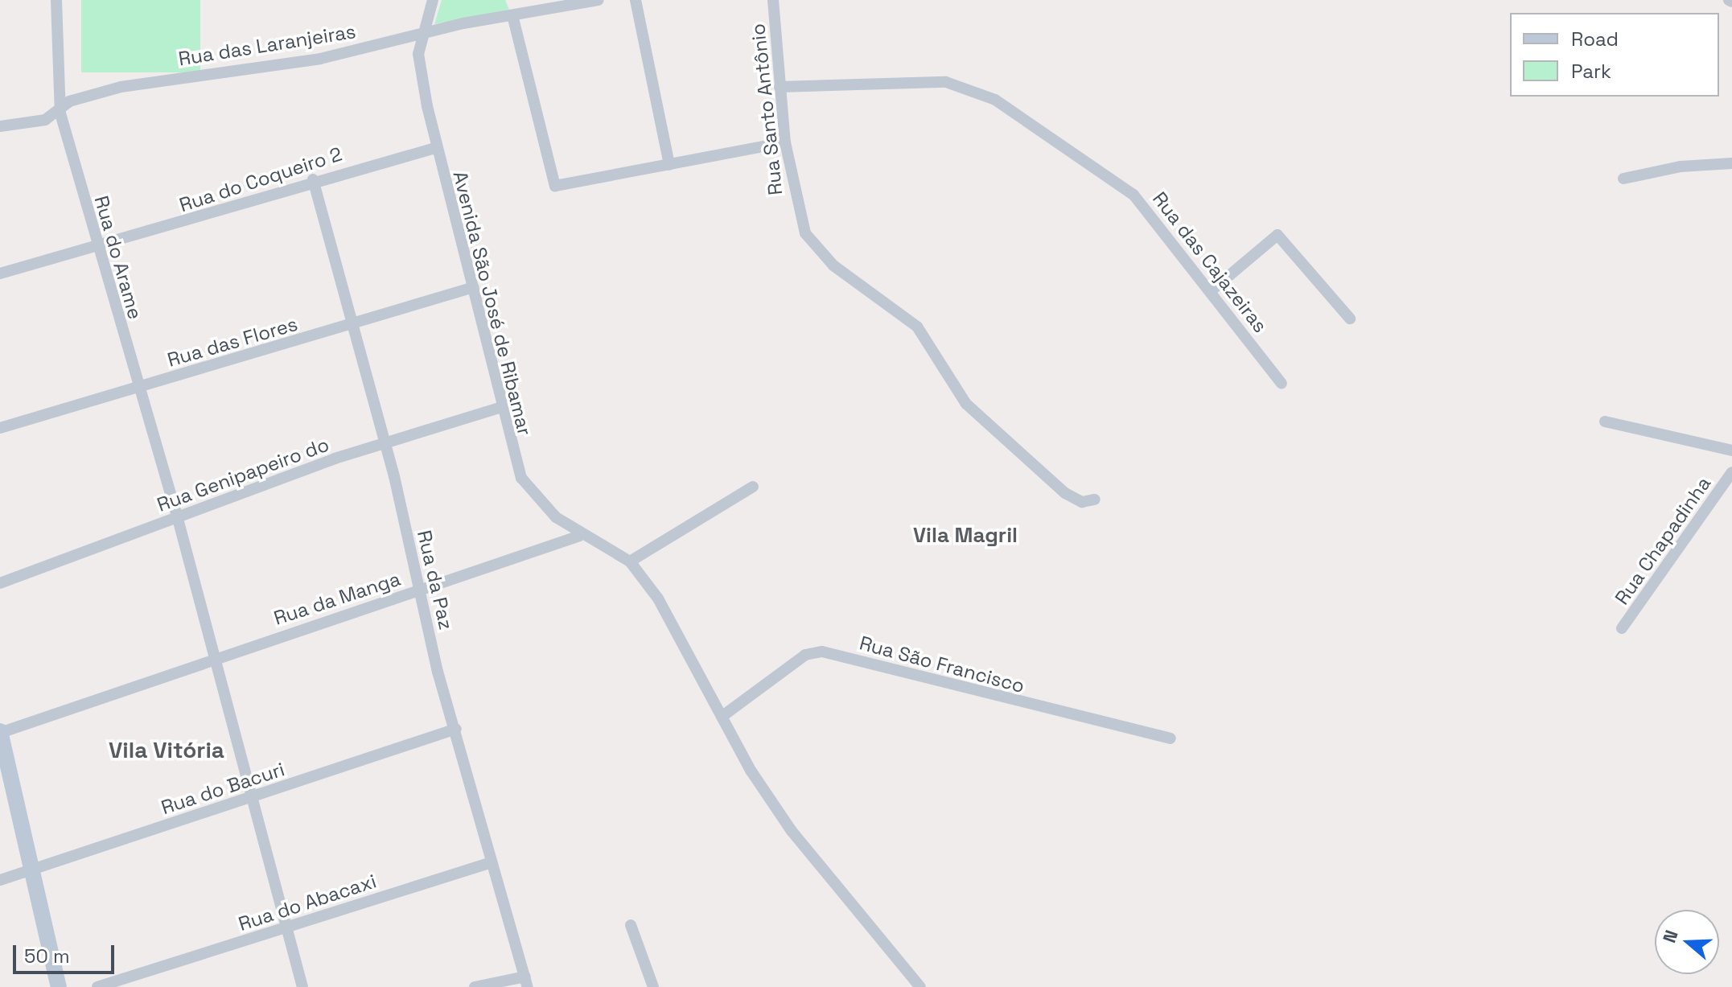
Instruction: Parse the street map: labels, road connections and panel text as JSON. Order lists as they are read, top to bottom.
{
  "streets": {
    "street": [
      "Rua das Laranjeiras",
      "Rua Santo Antônio",
      "Rua do Coqueiro 2",
      "Rua do Arame",
      "Rua das Cajazeiras",
      "Avenida São José de Ribamar",
      "Rua das Flores",
      "Rua Genipapeiro do",
      "Rua Chapadinha",
      "Rua da Paz",
      "Rua da Manga",
      "Rua São Francisco",
      "Rua do Bacuri",
      "Rua do Abacaxi"
    ]
  },
  "crossings": [
    ["Rua das Laranjeiras", "Rua do Arame"],
    ["Rua das Laranjeiras", "Avenida São José de Ribamar"],
    ["Rua Santo Antônio", "Rua das Cajazeiras"],
    ["Rua do Coqueiro 2", "Rua do Arame"],
    ["Rua do Coqueiro 2", "Avenida São José de Ribamar"],
    ["Rua do Coqueiro 2", "Rua da Paz"],
    ["Rua do Arame", "Rua das Flores"],
    ["Rua do Arame", "Rua Genipapeiro do"],
    ["Avenida São José de Ribamar", "Rua das Flores"],
    ["Avenida São José de Ribamar", "Rua Genipapeiro do"],
    ["Avenida São José de Ribamar", "Rua da Manga"],
    ["Avenida São José de Ribamar", "Rua São Francisco"],
    ["Rua das Flores", "Rua da Paz"],
    ["Rua Genipapeiro do", "Rua da Paz"],
    ["Rua da Paz", "Rua da Manga"],
    ["Rua da Paz", "Rua do Bacuri"],
    ["Rua da Paz", "Rua do Abacaxi"]
  ],
  "districts": ["Vila Magril", "Vila Vitória"],
  "legend": ["Road", "Park"],
  "scale_bar": "50 m",
  "north": "left"
}
